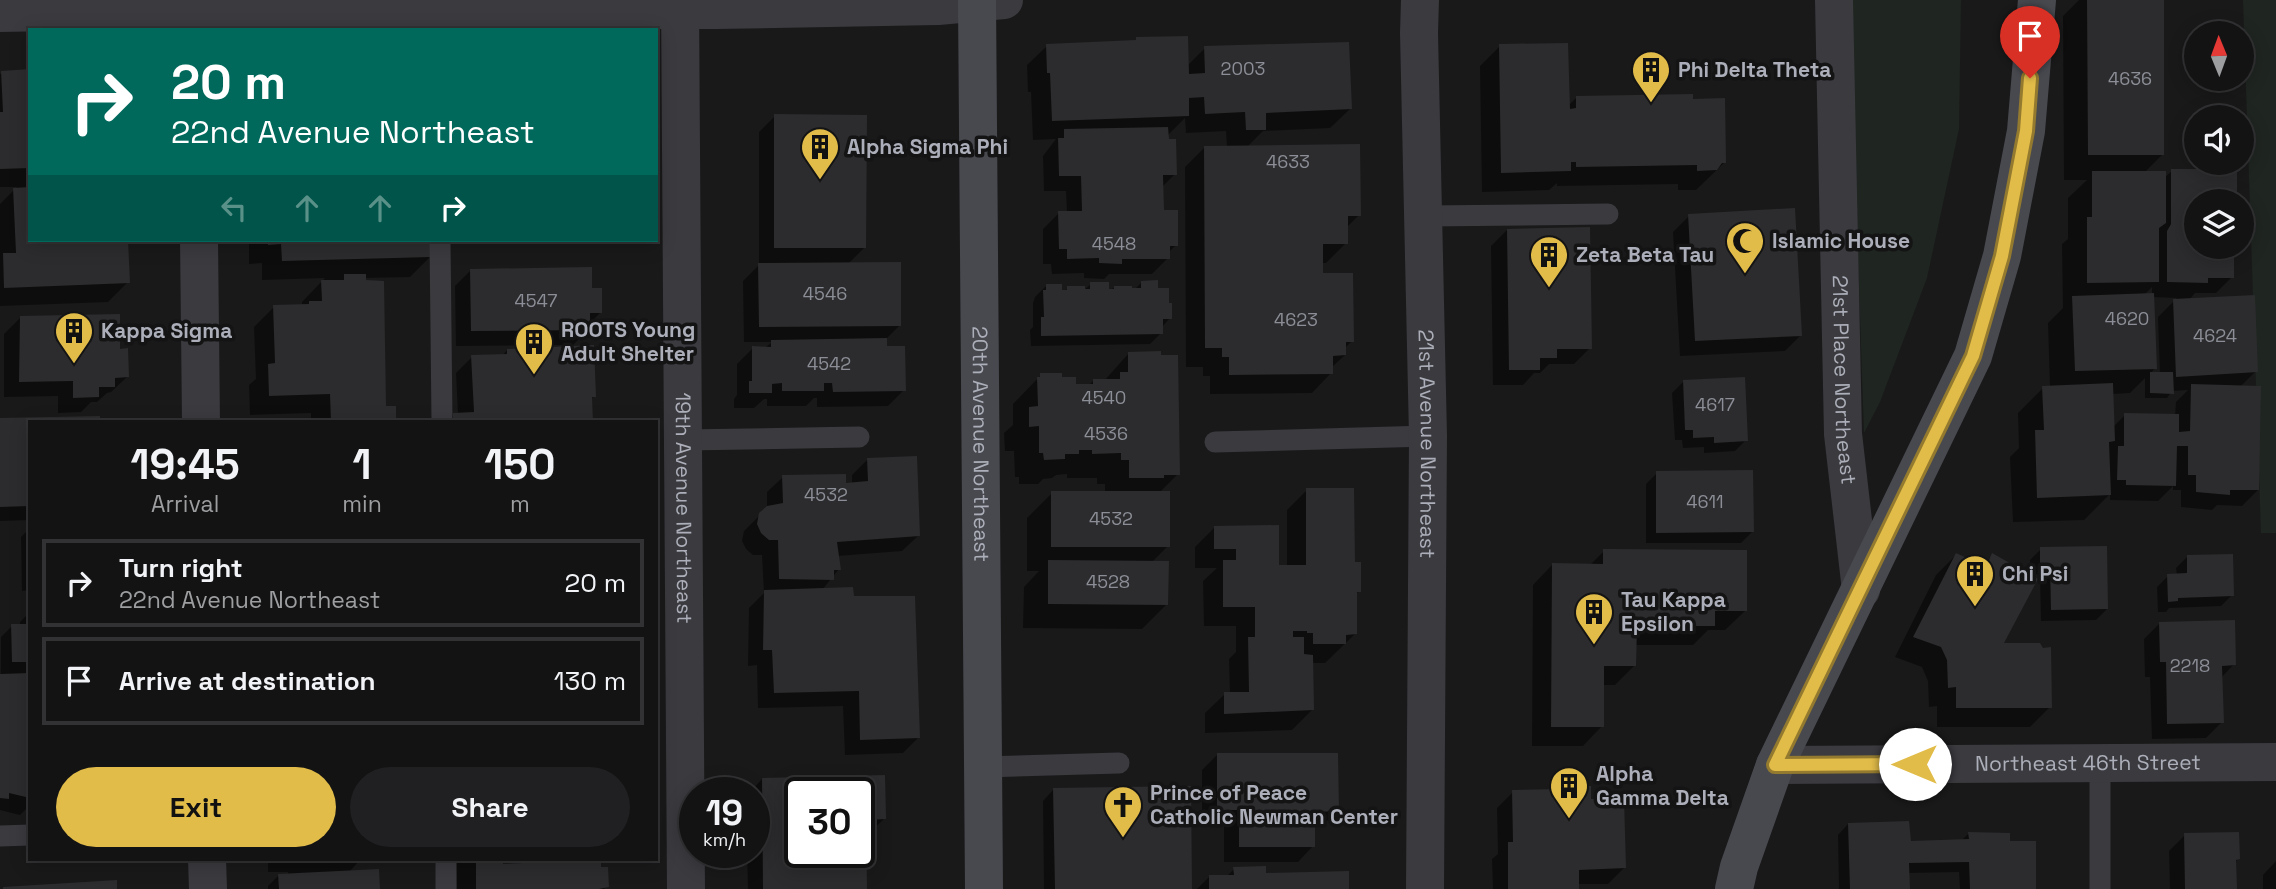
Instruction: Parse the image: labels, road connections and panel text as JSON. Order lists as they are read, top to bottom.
{
  "streets": {
    "street": [
      "21st Place Northeast",
      "21st Avenue Northeast",
      "20th Avenue Northeast",
      "19th Avenue Northeast",
      "Northeast 46th Street"
    ]
  },
  "places": {
    "building": [
      "Phi Delta Theta",
      "Alpha Sigma Phi",
      "Zeta Beta Tau",
      "Kappa Sigma",
      "ROOTS Young Adult Shelter",
      "Chi Psi",
      "Tau Kappa Epsilon",
      "Alpha Gamma Delta"
    ],
    "mosque": ["Islamic House"],
    "church": ["Prince of Peace Catholic Newman Center"]
  },
  "house_numbers": [
    "2003",
    "4636",
    "4633",
    "4548",
    "4546",
    "4547",
    "4620",
    "4623",
    "4624",
    "4542",
    "4540",
    "4617",
    "4536",
    "4532",
    "4611",
    "4532",
    "4528",
    "2218"
  ],
  "north": "top",
  "page": {
    "turn": ["20 m", "22nd Avenue Northeast"],
    "eta": [
      "19:45",
      "Arrival",
      "1",
      "min",
      "150",
      "m"
    ],
    "list": [
      {
        "name": "Turn right",
        "note": "22nd Avenue Northeast",
        "value": "20 m"
      },
      {
        "name": "Arrive at destination",
        "value": "130 m"
      }
    ],
    "buttons": ["Exit", "Share"],
    "speed": "19 km/h",
    "limit": "30"
  }
}
